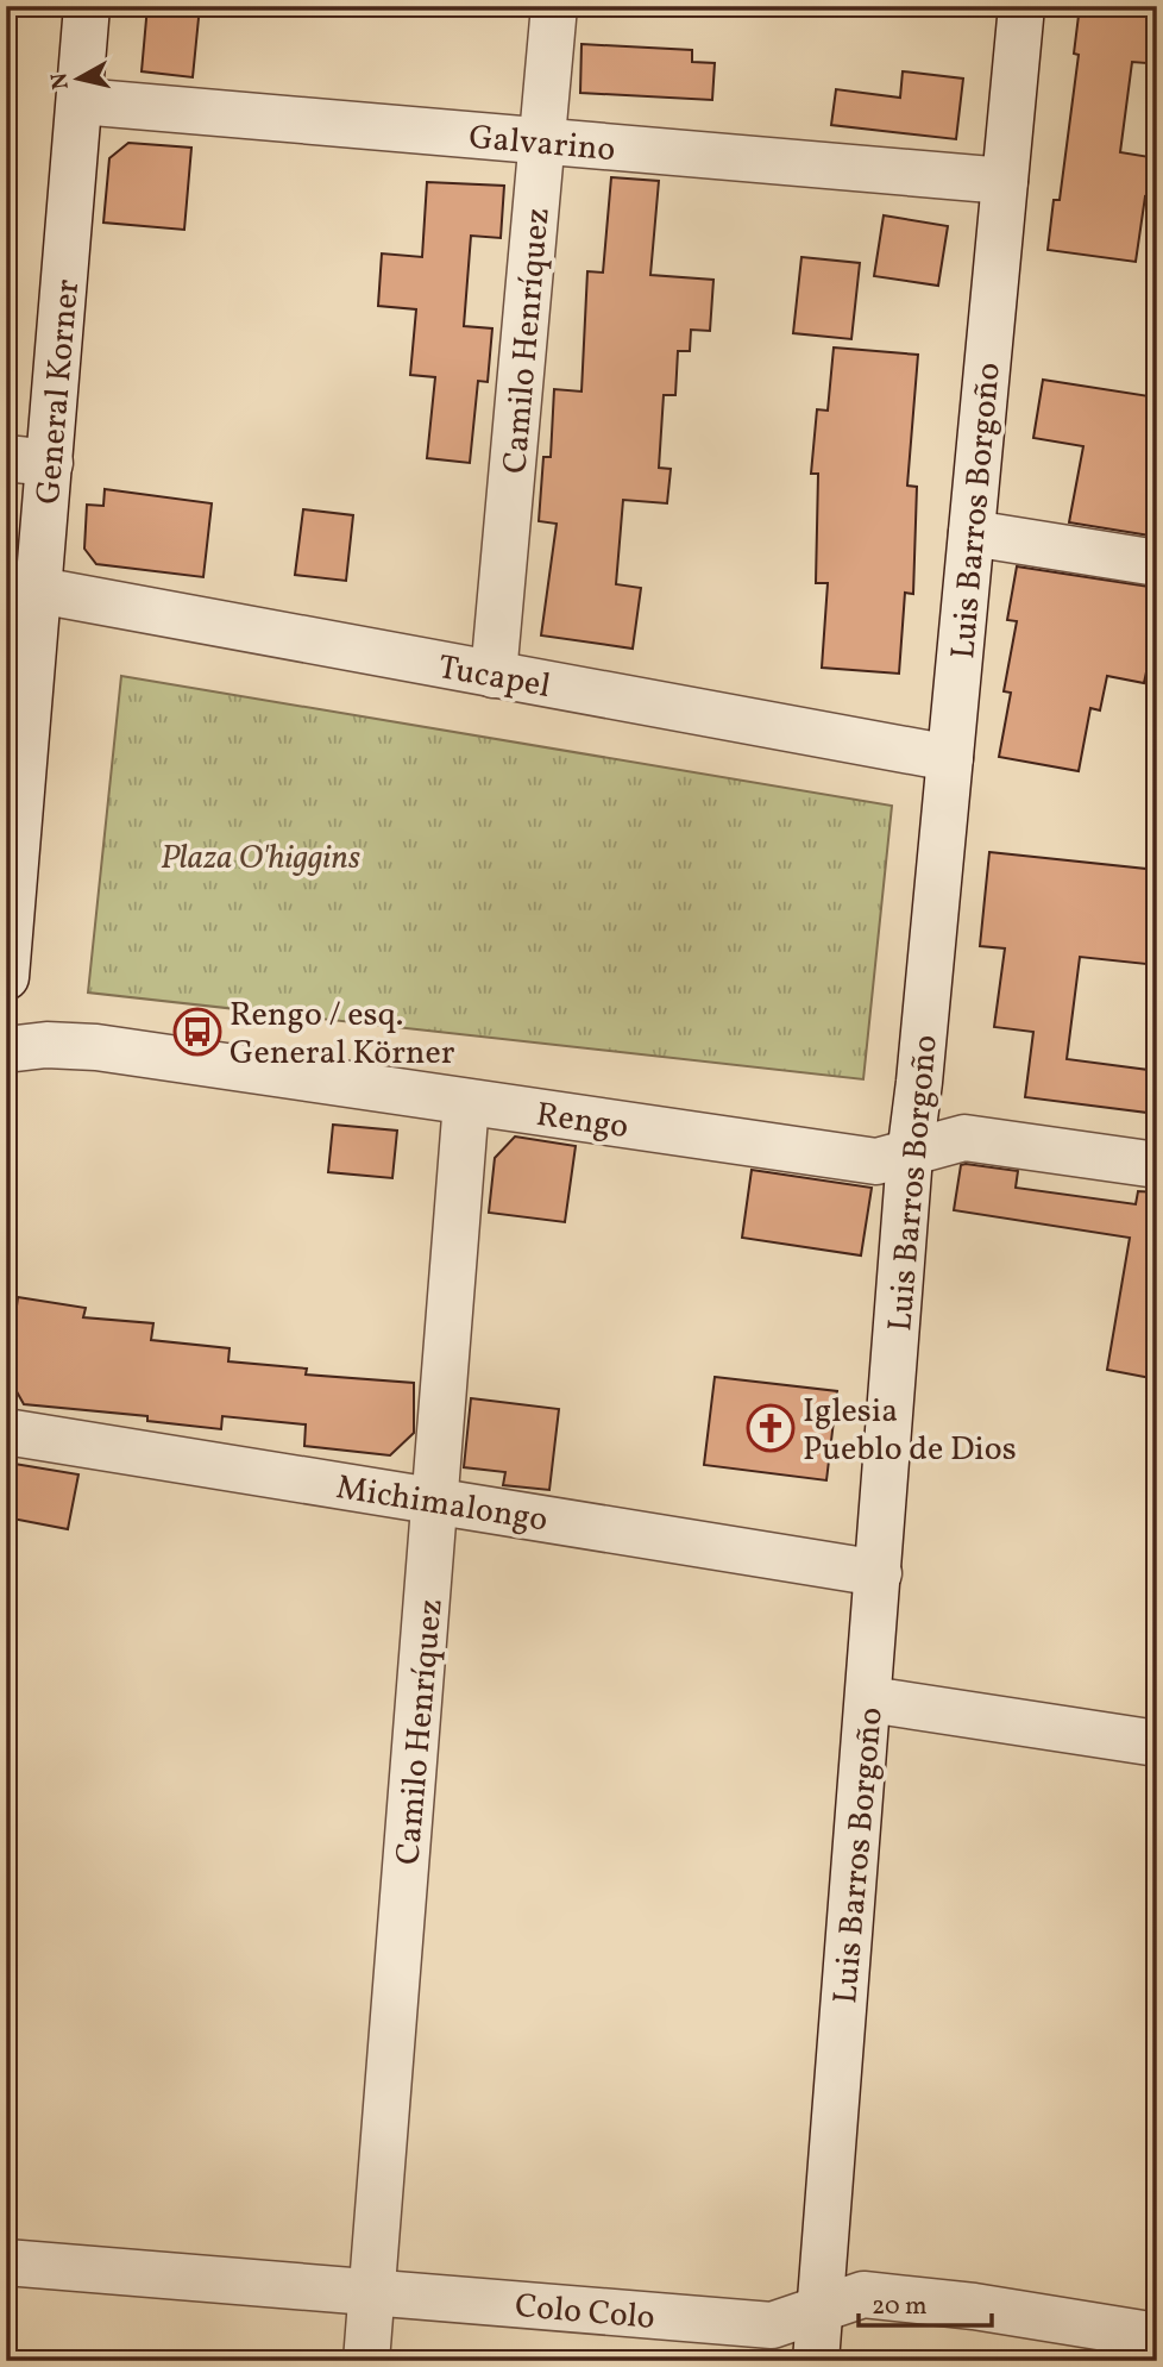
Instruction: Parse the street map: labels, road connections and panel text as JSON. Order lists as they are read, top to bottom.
{
  "streets": {
    "street": [
      "Galvarino",
      "Camilo Henríquez",
      "General Korner",
      "Luis Barros Borgoño",
      "Tucapel",
      "Rengo",
      "Michimalongo",
      "Colo Colo"
    ]
  },
  "crossings": [
    ["Galvarino", "Camilo Henríquez"],
    ["Galvarino", "General Korner"],
    ["Galvarino", "Luis Barros Borgoño"],
    ["Camilo Henríquez", "Tucapel"],
    ["Camilo Henríquez", "Rengo"],
    ["Camilo Henríquez", "Michimalongo"],
    ["Camilo Henríquez", "Colo Colo"],
    ["General Korner", "Tucapel"],
    ["Luis Barros Borgoño", "Tucapel"],
    ["Luis Barros Borgoño", "Rengo"],
    ["Luis Barros Borgoño", "Michimalongo"],
    ["Luis Barros Borgoño", "Colo Colo"]
  ],
  "parks": ["Plaza O'higgins"],
  "places": {
    "bus stop": ["Rengo / esq. General Körner"],
    "church": ["Iglesia Pueblo de Dios"]
  },
  "scale_bar": "20 m",
  "north": "left"
}
